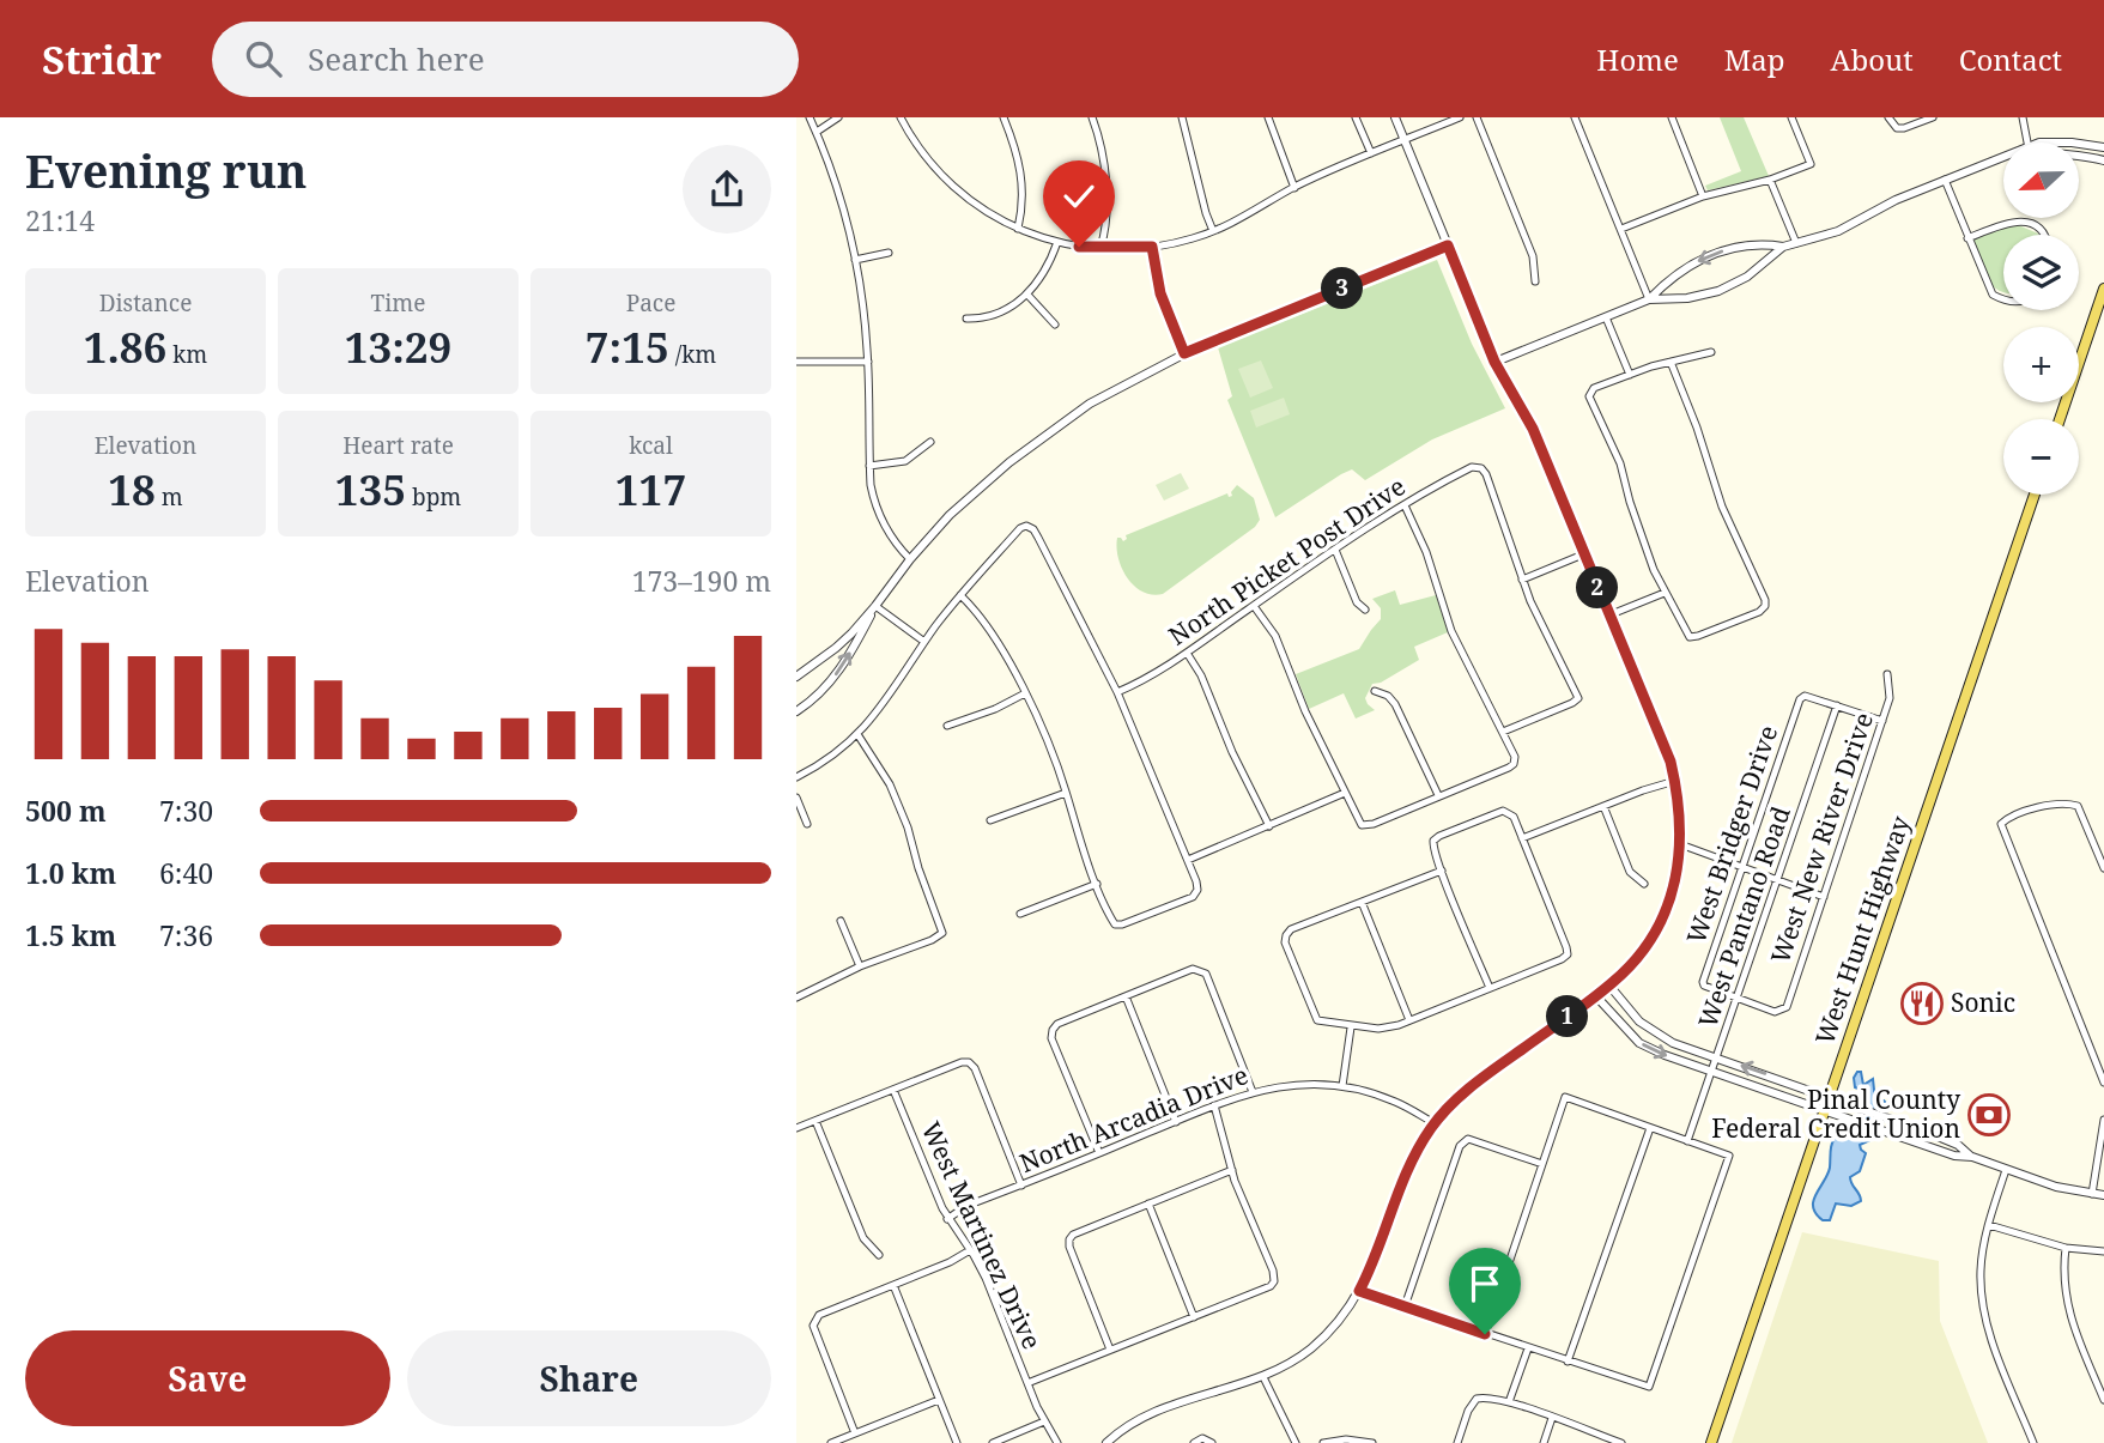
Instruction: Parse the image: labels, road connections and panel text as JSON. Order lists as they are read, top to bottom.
{
  "streets": {
    "main road": ["West Hunt Highway"],
    "street": [
      "North Picket Post Drive",
      "West Bridger Drive",
      "West New River Drive",
      "West Pantano Road",
      "North Arcadia Drive",
      "West Martinez Drive"
    ]
  },
  "crossings": [
    ["West Bridger Drive", "West New River Drive"],
    ["West Bridger Drive", "West Pantano Road"],
    ["West New River Drive", "West Pantano Road"],
    ["North Arcadia Drive", "West Martinez Drive"]
  ],
  "places": {
    "restaurant": ["Sonic"],
    "bank": ["Pinal County Federal Credit Union"]
  },
  "north": "left",
  "page": {
    "header": "Stridr",
    "search": "Search here",
    "nav": [
      "Home",
      "Map",
      "About",
      "Contact"
    ],
    "heading": ["Evening run", "21:14"],
    "map_buttons": ["+", "−"],
    "stats": [
      ["Distance", "1.86 km"],
      ["Time", "13:29"],
      ["Pace", "7:15 /km"],
      ["Elevation", "18 m"],
      ["Heart rate", "135 bpm"],
      ["kcal", "117"]
    ],
    "pins": ["3", "2", "1"],
    "chart": ["Elevation", "173–190 m"],
    "list": [
      {
        "name": "500 m",
        "note": "7:30"
      },
      {
        "name": "1.0 km",
        "note": "6:40"
      },
      {
        "name": "1.5 km",
        "note": "7:36"
      }
    ],
    "buttons": ["Save", "Share"]
  }
}
